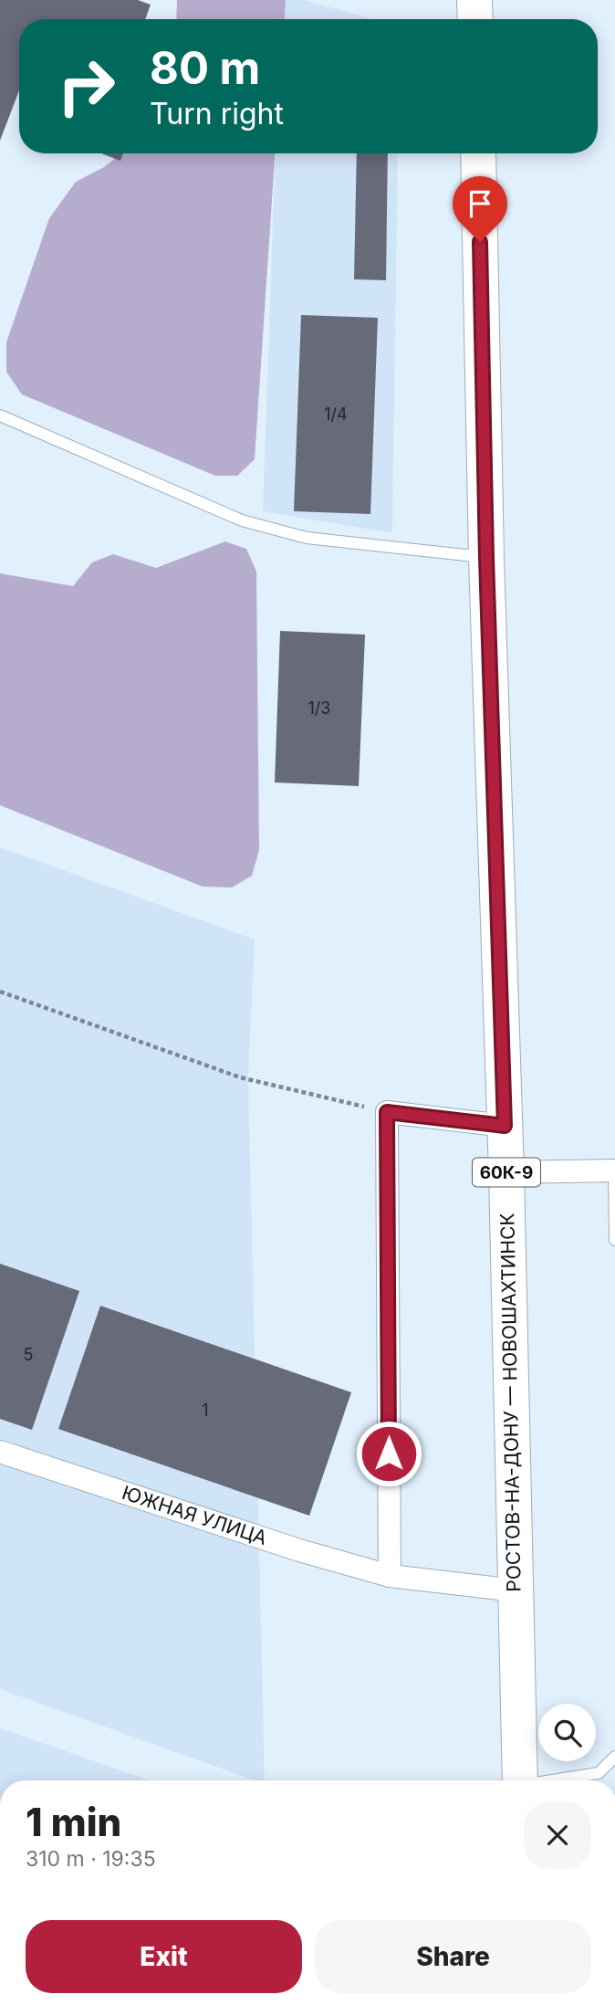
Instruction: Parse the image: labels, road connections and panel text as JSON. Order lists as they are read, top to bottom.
{
  "streets": {
    "main road": ["60К-9", "РОСТОВ-НА-ДОНУ — НОВОШАХТИНСК"],
    "street": ["ЮЖНАЯ УЛИЦА"]
  },
  "crossings": [
    ["60К-9", "РОСТОВ-НА-ДОНУ — НОВОШАХТИНСК"],
    ["РОСТОВ-НА-ДОНУ — НОВОШАХТИНСК", "ЮЖНАЯ УЛИЦА"]
  ],
  "house_numbers": [
    "1/4",
    "1/3",
    "5",
    "1"
  ],
  "page": {
    "turn": ["80 m", "Turn right"],
    "heading": ["1 min", "310 m · 19:35"],
    "buttons": ["Exit", "Share"]
  }
}
